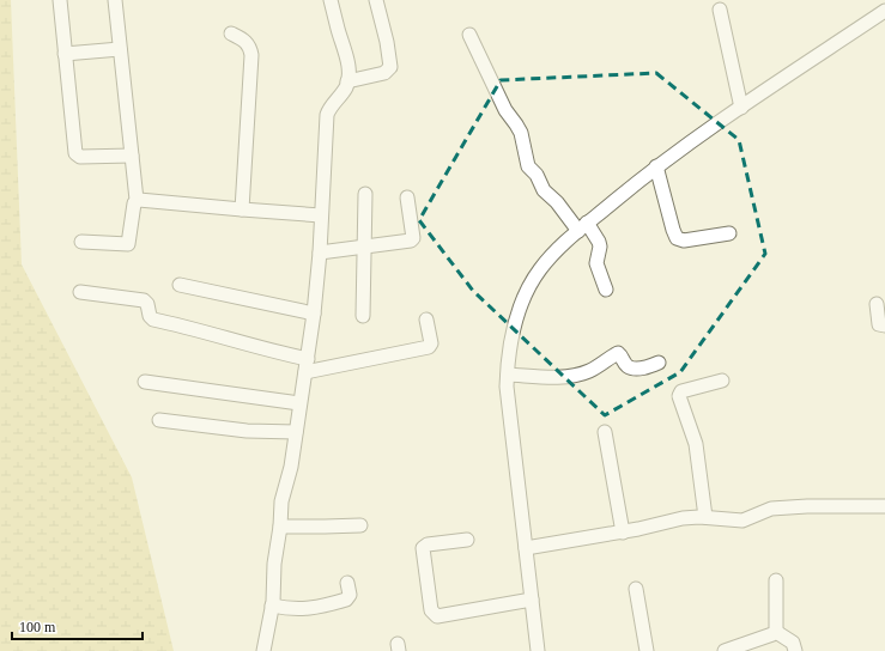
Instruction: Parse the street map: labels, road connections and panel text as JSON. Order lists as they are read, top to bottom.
{
  "scale_bar": "100 m"
}
